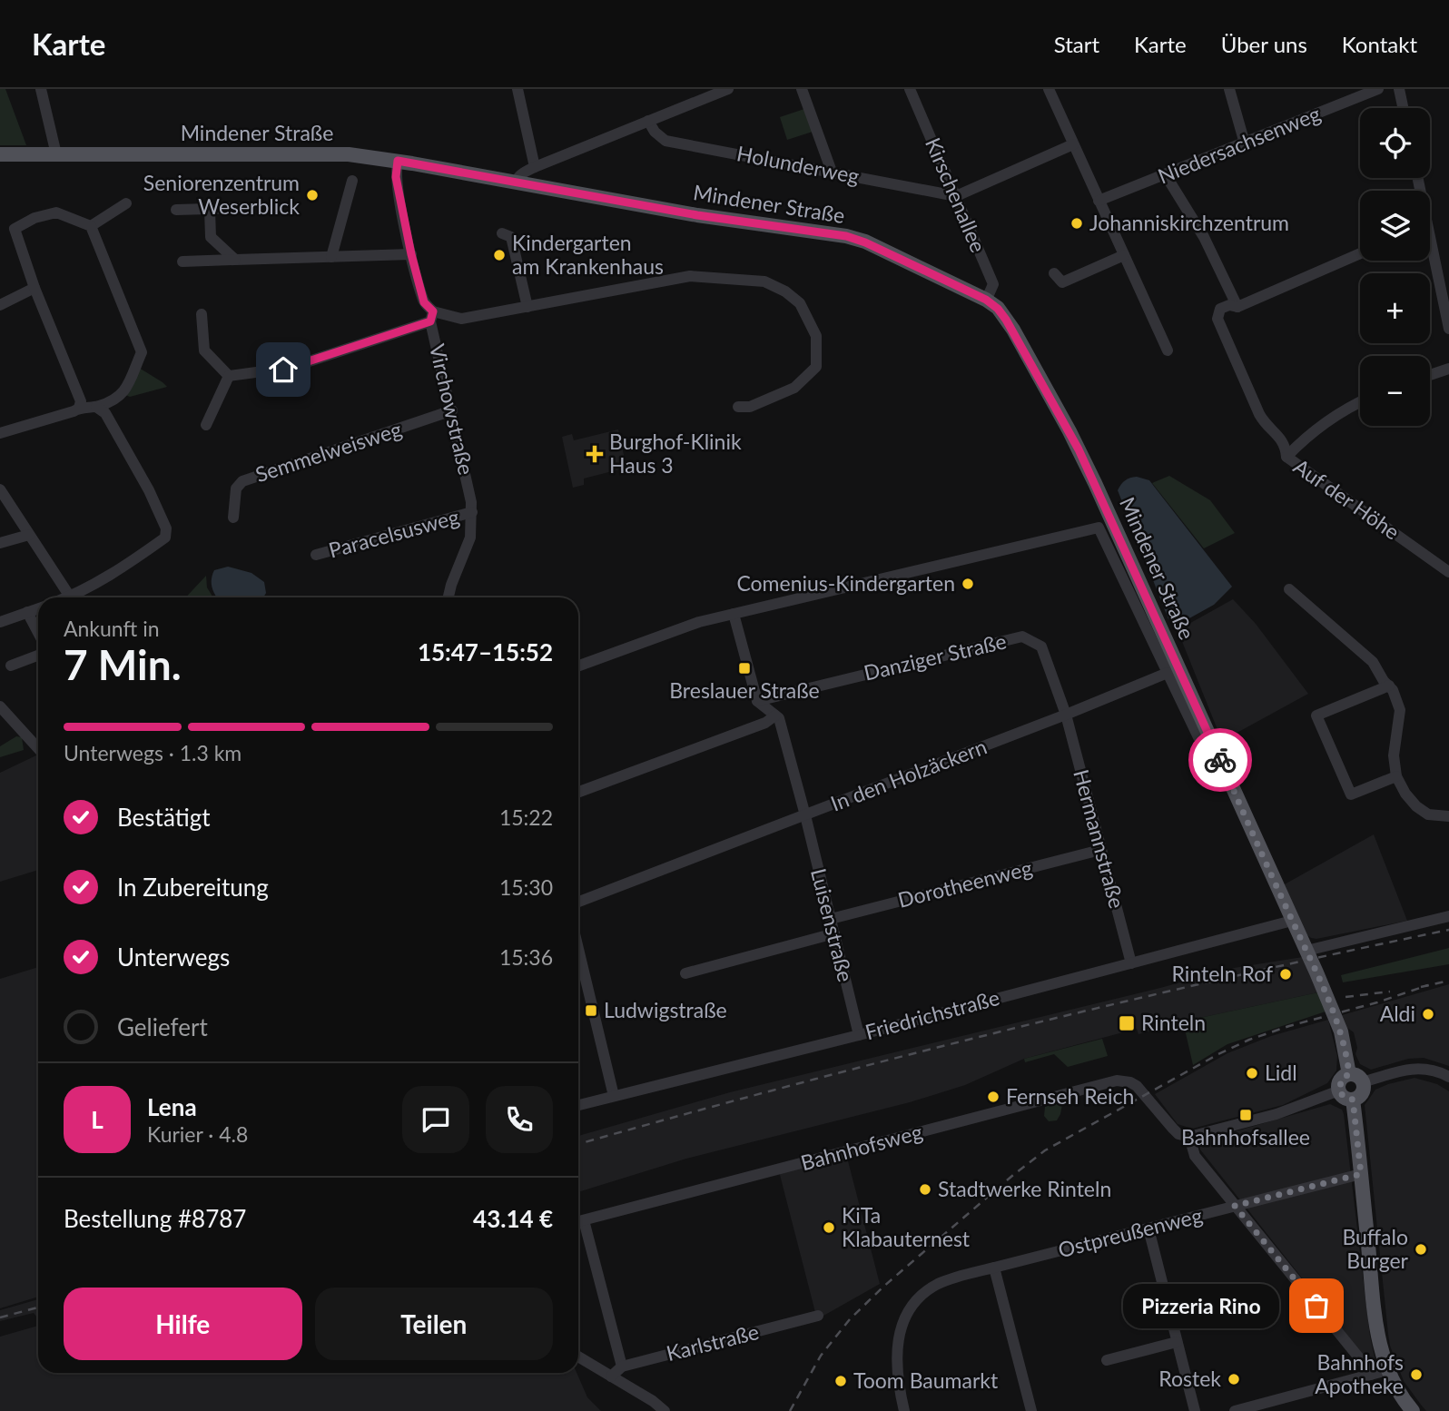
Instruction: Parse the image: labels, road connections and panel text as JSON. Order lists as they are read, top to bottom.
{
  "streets": {
    "main road": ["Mindener Straße"],
    "street": [
      "Niedersachsenweg",
      "Holunderweg",
      "Kirschenallee",
      "Virchowstraße",
      "Semmelweisweg",
      "Auf der Höhe",
      "Paracelsusweg",
      "Danziger Straße",
      "In den Holzäckern",
      "Hermannstraße",
      "Dorotheenweg",
      "Luisenstraße",
      "Friedrichstraße",
      "Bahnhofsweg",
      "Ostpreußenweg",
      "Karlstraße"
    ]
  },
  "crossings": [
    ["Mindener Straße", "Kirschenallee"],
    ["Mindener Straße", "Virchowstraße"],
    ["Mindener Straße", "Friedrichstraße"],
    ["Holunderweg", "Kirschenallee"],
    ["Virchowstraße", "Semmelweisweg"],
    ["Virchowstraße", "Paracelsusweg"],
    ["Danziger Straße", "In den Holzäckern"],
    ["Danziger Straße", "Hermannstraße"],
    ["In den Holzäckern", "Hermannstraße"],
    ["In den Holzäckern", "Luisenstraße"],
    ["Hermannstraße", "Dorotheenweg"],
    ["Hermannstraße", "Friedrichstraße"],
    ["Dorotheenweg", "Luisenstraße"],
    ["Luisenstraße", "Friedrichstraße"]
  ],
  "places": {
    "other": [
      "Seniorenzentrum Weserblick",
      "Johanniskirchzentrum",
      "Kindergarten am Krankenhaus",
      "Comenius-Kindergarten",
      "Rinteln Rof",
      "Aldi",
      "Lidl",
      "Fernseh Reich",
      "Stadtwerke Rinteln",
      "KiTa Klabauternest",
      "Buffalo Burger",
      "Pizzeria Rino",
      "Bahnhofs Apotheke",
      "Rostek",
      "Toom Baumarkt"
    ],
    "health": ["Burghof-Klinik Haus 3"],
    "transit": [
      "Breslauer Straße",
      "Ludwigstraße",
      "Rinteln",
      "Bahnhofsallee"
    ]
  },
  "page": {
    "header": "Karte",
    "nav": [
      "Start",
      "Karte",
      "Über uns",
      "Kontakt"
    ],
    "map_buttons": ["+", "−"],
    "heading": ["7 Min.", "Ankunft in", "15:47–15:52"],
    "panel": [
      "Lena",
      "Kurier · 4.8",
      "Bestellung #8787",
      "43.14 €"
    ],
    "bar": "Unterwegs · 1.3 km",
    "list": [
      ["Bestätigt", "15:22"],
      ["In Zubereitung", "15:30"],
      ["Unterwegs", "15:36"],
      "Geliefert"
    ],
    "round": "L",
    "buttons": ["Hilfe", "Teilen"],
    "bubble": "Pizzeria Rino"
  }
}
